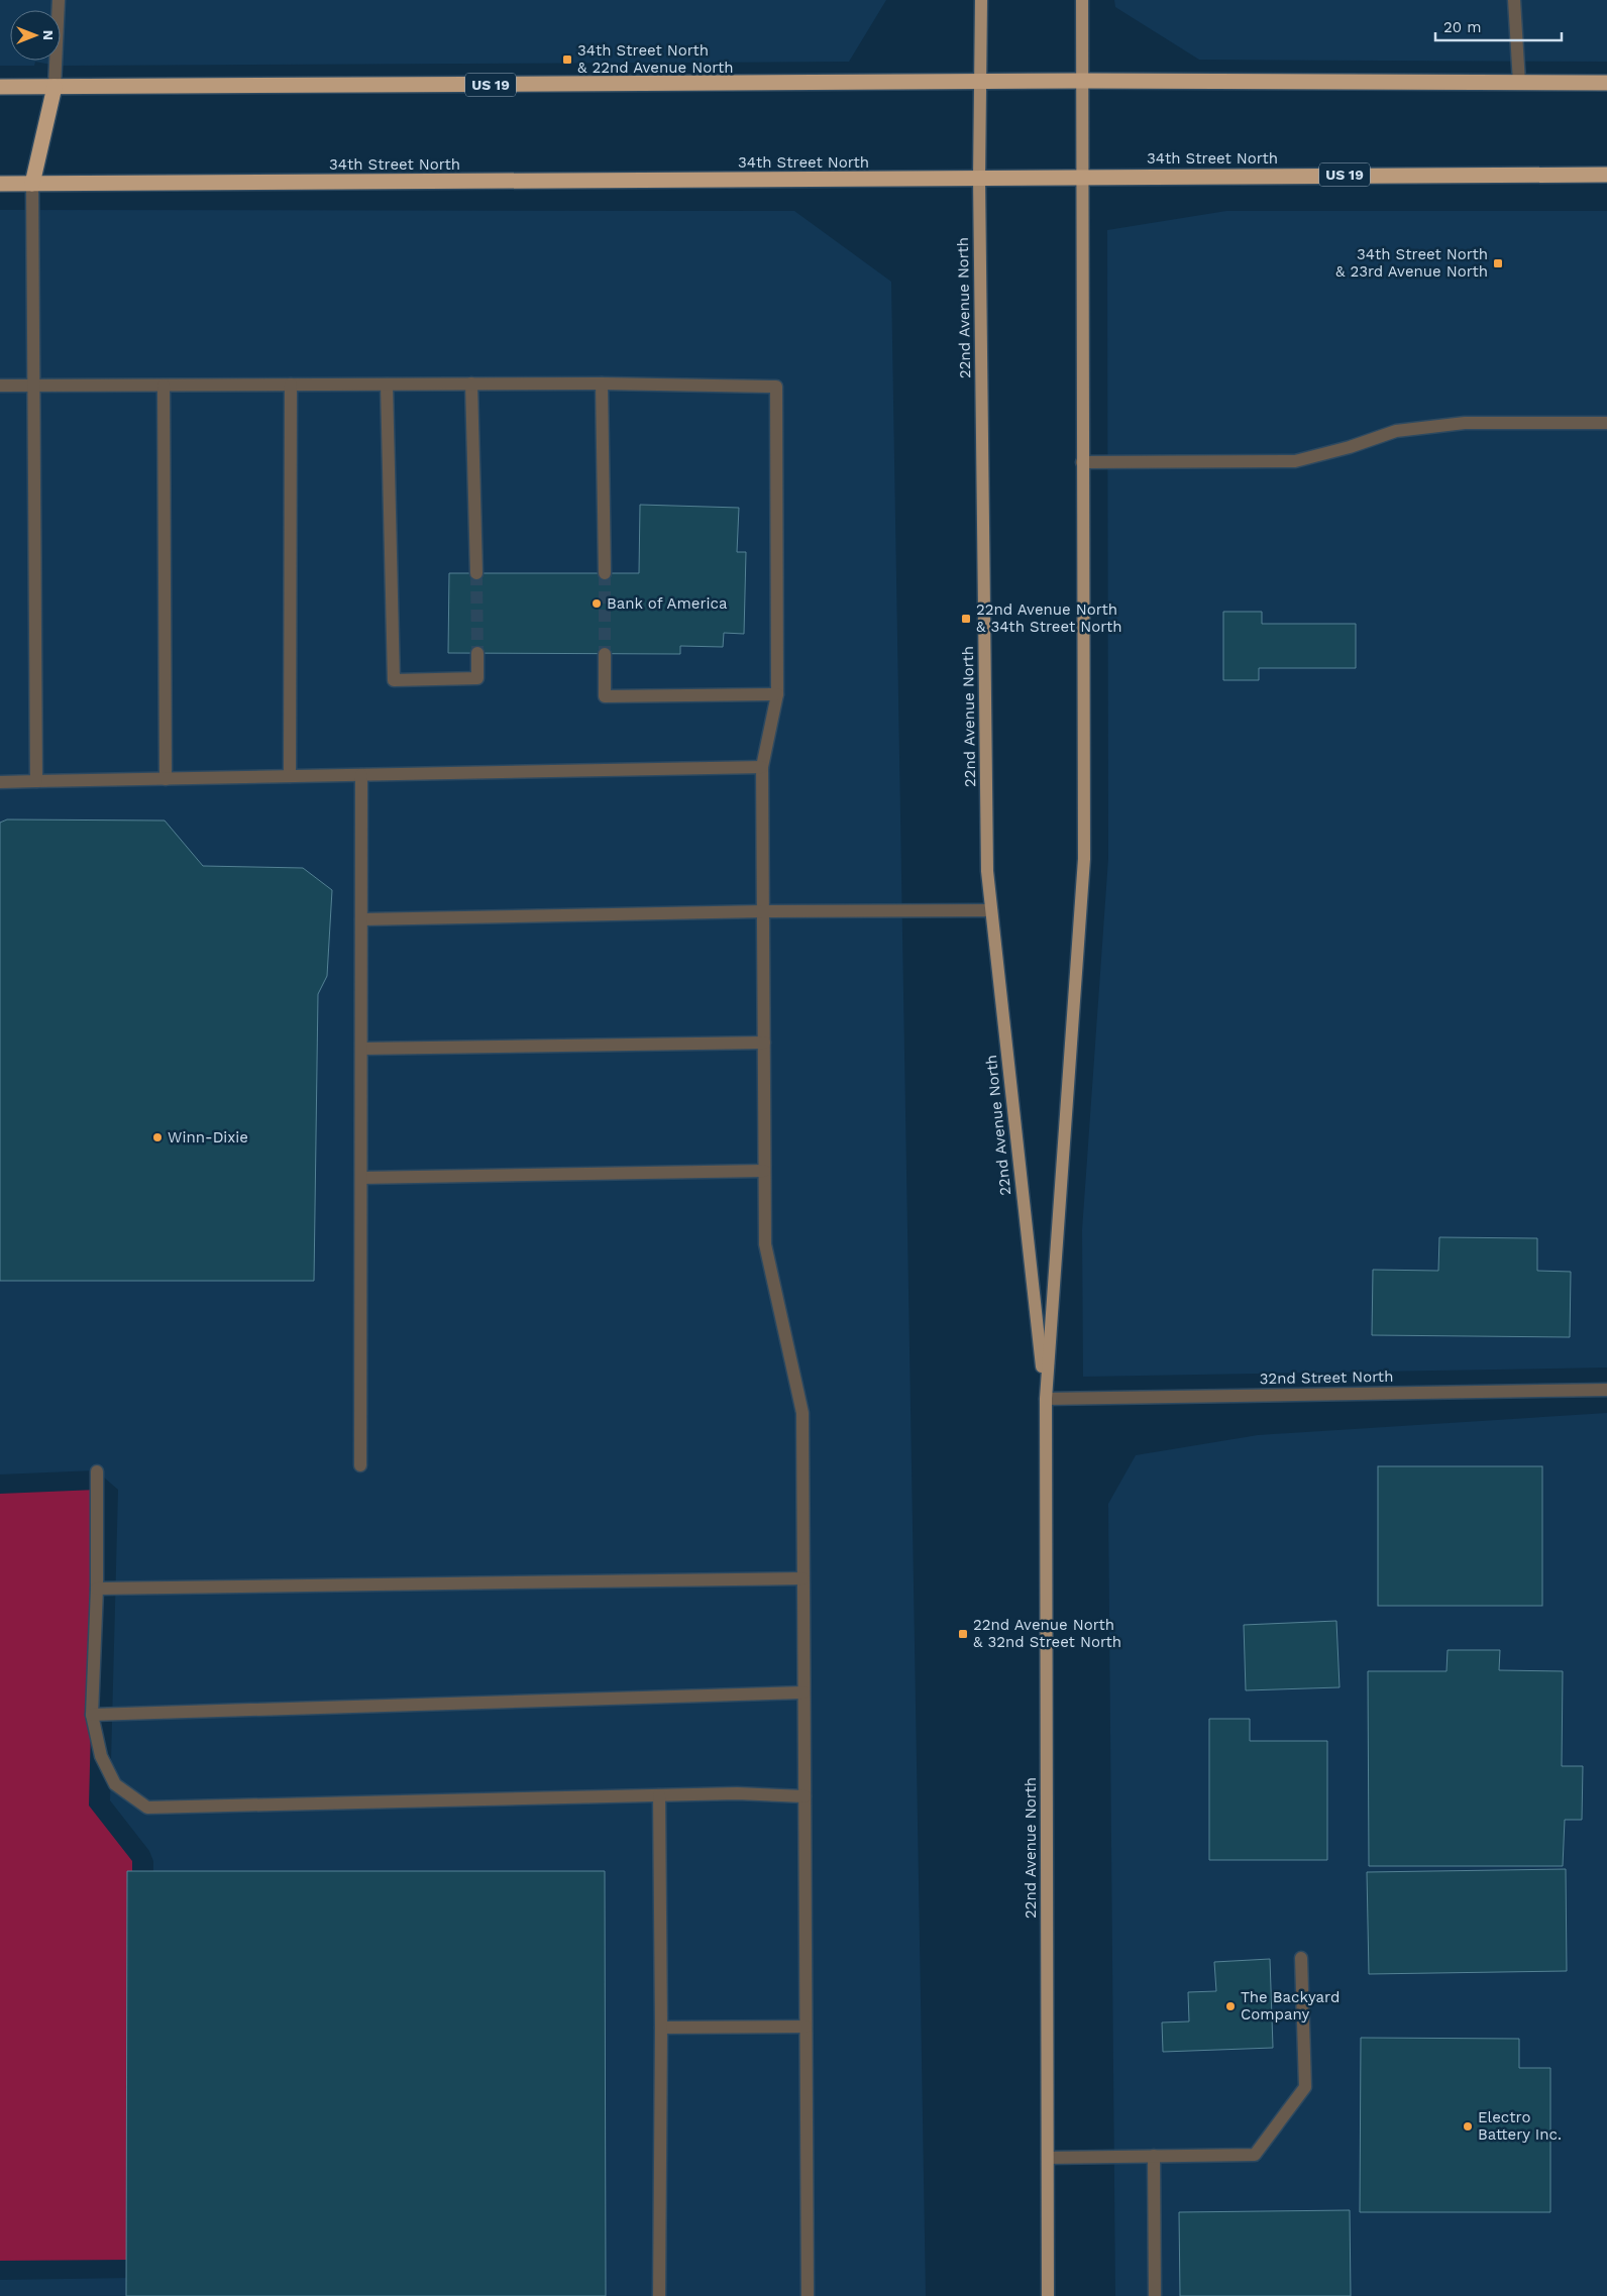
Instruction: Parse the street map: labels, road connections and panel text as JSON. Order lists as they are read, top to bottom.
{
  "streets": {
    "highway": ["US 19", "34th Street North"],
    "main road": ["22nd Avenue North"],
    "street": ["32nd Street North"]
  },
  "crossings": [
    ["US 19", "22nd Avenue North"],
    ["34th Street North", "22nd Avenue North"],
    ["22nd Avenue North", "32nd Street North"]
  ],
  "places": {
    "transit": [
      "34th Street North & 22nd Avenue North",
      "34th Street North & 23rd Avenue North",
      "22nd Avenue North & 34th Street North",
      "22nd Avenue North & 32nd Street North"
    ],
    "other": [
      "Bank of America",
      "Winn-Dixie",
      "The Backyard Company",
      "Electro Battery Inc."
    ]
  },
  "scale_bar": "20 m",
  "north": "right"
}
